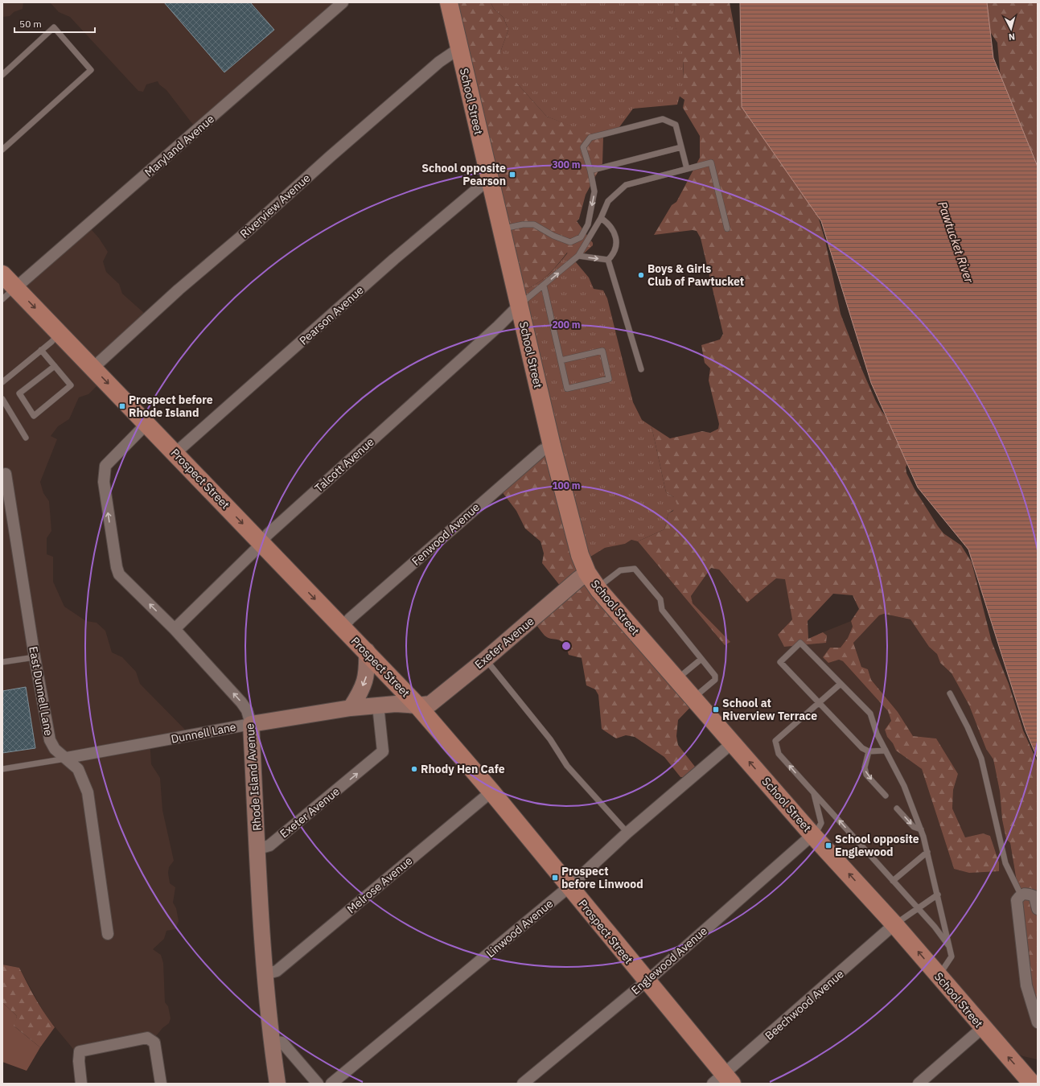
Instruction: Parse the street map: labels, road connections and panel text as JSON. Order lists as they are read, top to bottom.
{
  "streets": {
    "main road": ["School Street", "Prospect Street"],
    "street": [
      "Maryland Avenue",
      "Riverview Avenue",
      "Pearson Avenue",
      "Talcott Avenue",
      "Fenwood Avenue",
      "Exeter Avenue",
      "East Dunnell Lane",
      "Dunnell Lane",
      "Rhode Island Avenue",
      "Melrose Avenue",
      "Linwood Avenue",
      "Englewood Avenue",
      "Beechwood Avenue"
    ]
  },
  "crossings": [
    ["School Street", "Riverview Avenue"],
    ["School Street", "Pearson Avenue"],
    ["School Street", "Talcott Avenue"],
    ["School Street", "Fenwood Avenue"],
    ["School Street", "Exeter Avenue"],
    ["School Street", "Linwood Avenue"],
    ["School Street", "Englewood Avenue"],
    ["School Street", "Beechwood Avenue"],
    ["Maryland Avenue", "Prospect Street"],
    ["Riverview Avenue", "Prospect Street"],
    ["Pearson Avenue", "Prospect Street"],
    ["Talcott Avenue", "Prospect Street"],
    ["Talcott Avenue", "Rhode Island Avenue"],
    ["Prospect Street", "Fenwood Avenue"],
    ["Prospect Street", "Exeter Avenue"],
    ["Prospect Street", "Dunnell Lane"],
    ["Prospect Street", "Rhode Island Avenue"],
    ["Prospect Street", "Melrose Avenue"],
    ["Prospect Street", "Linwood Avenue"],
    ["Prospect Street", "Englewood Avenue"],
    ["Prospect Street", "Beechwood Avenue"],
    ["Exeter Avenue", "Dunnell Lane"],
    ["Exeter Avenue", "Rhode Island Avenue"],
    ["East Dunnell Lane", "Dunnell Lane"],
    ["Dunnell Lane", "Rhode Island Avenue"],
    ["Rhode Island Avenue", "Melrose Avenue"]
  ],
  "one_way": ["Prospect Street", "Exeter Avenue", "Rhode Island Avenue"],
  "water": ["Pawtucket River"],
  "places": {
    "transit": [
      "School opposite Pearson",
      "Prospect before Rhode Island",
      "School at Riverview Terrace",
      "School opposite Englewood",
      "Prospect before Linwood"
    ],
    "other": ["Boys & Girls Club of Pawtucket", "Rhody Hen Cafe"]
  },
  "scale_bar": "50 m",
  "north": "bottom",
  "rings": ["300 m", "200 m", "100 m"]
}
